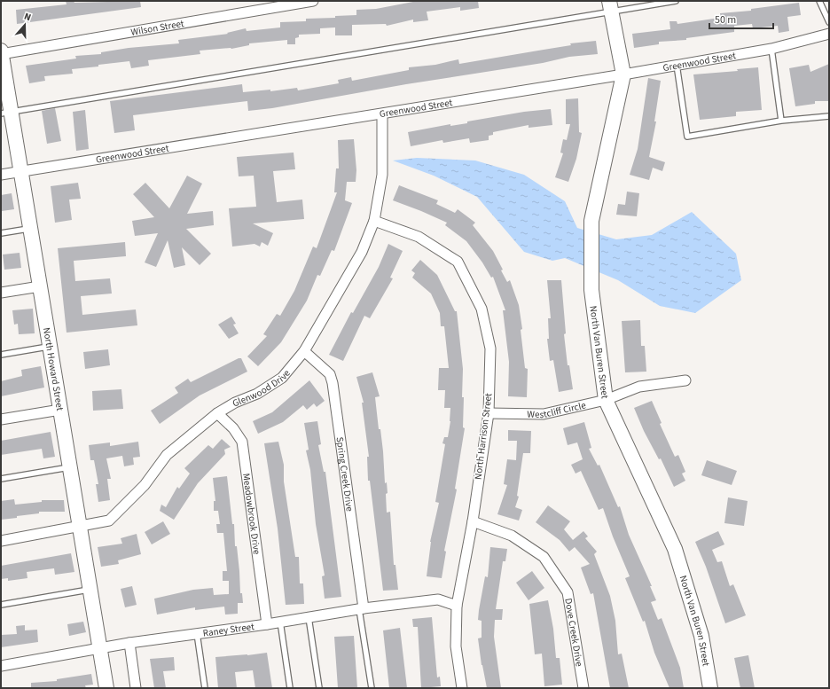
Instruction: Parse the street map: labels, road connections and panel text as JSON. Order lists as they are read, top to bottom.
{
  "streets": {
    "street": [
      "Wilson Street",
      "Greenwood Street",
      "North Van Buren Street",
      "North Howard Street",
      "Glenwood Drive",
      "Westcliff Circle",
      "North Harrison Street",
      "Spring Creek Drive",
      "Meadowbrook Drive",
      "Raney Street",
      "Dove Creek Drive"
    ]
  },
  "crossings": [
    ["Wilson Street", "North Howard Street"],
    ["Greenwood Street", "North Van Buren Street"],
    ["Greenwood Street", "North Howard Street"],
    ["Greenwood Street", "Glenwood Drive"],
    ["North Van Buren Street", "Westcliff Circle"],
    ["North Howard Street", "Glenwood Drive"],
    ["North Howard Street", "Raney Street"],
    ["Glenwood Drive", "North Harrison Street"],
    ["Glenwood Drive", "Spring Creek Drive"],
    ["Glenwood Drive", "Meadowbrook Drive"],
    ["Westcliff Circle", "North Harrison Street"],
    ["North Harrison Street", "Raney Street"],
    ["North Harrison Street", "Dove Creek Drive"],
    ["Spring Creek Drive", "Raney Street"],
    ["Meadowbrook Drive", "Raney Street"]
  ],
  "scale_bar": "50 m",
  "north": "top"
}
